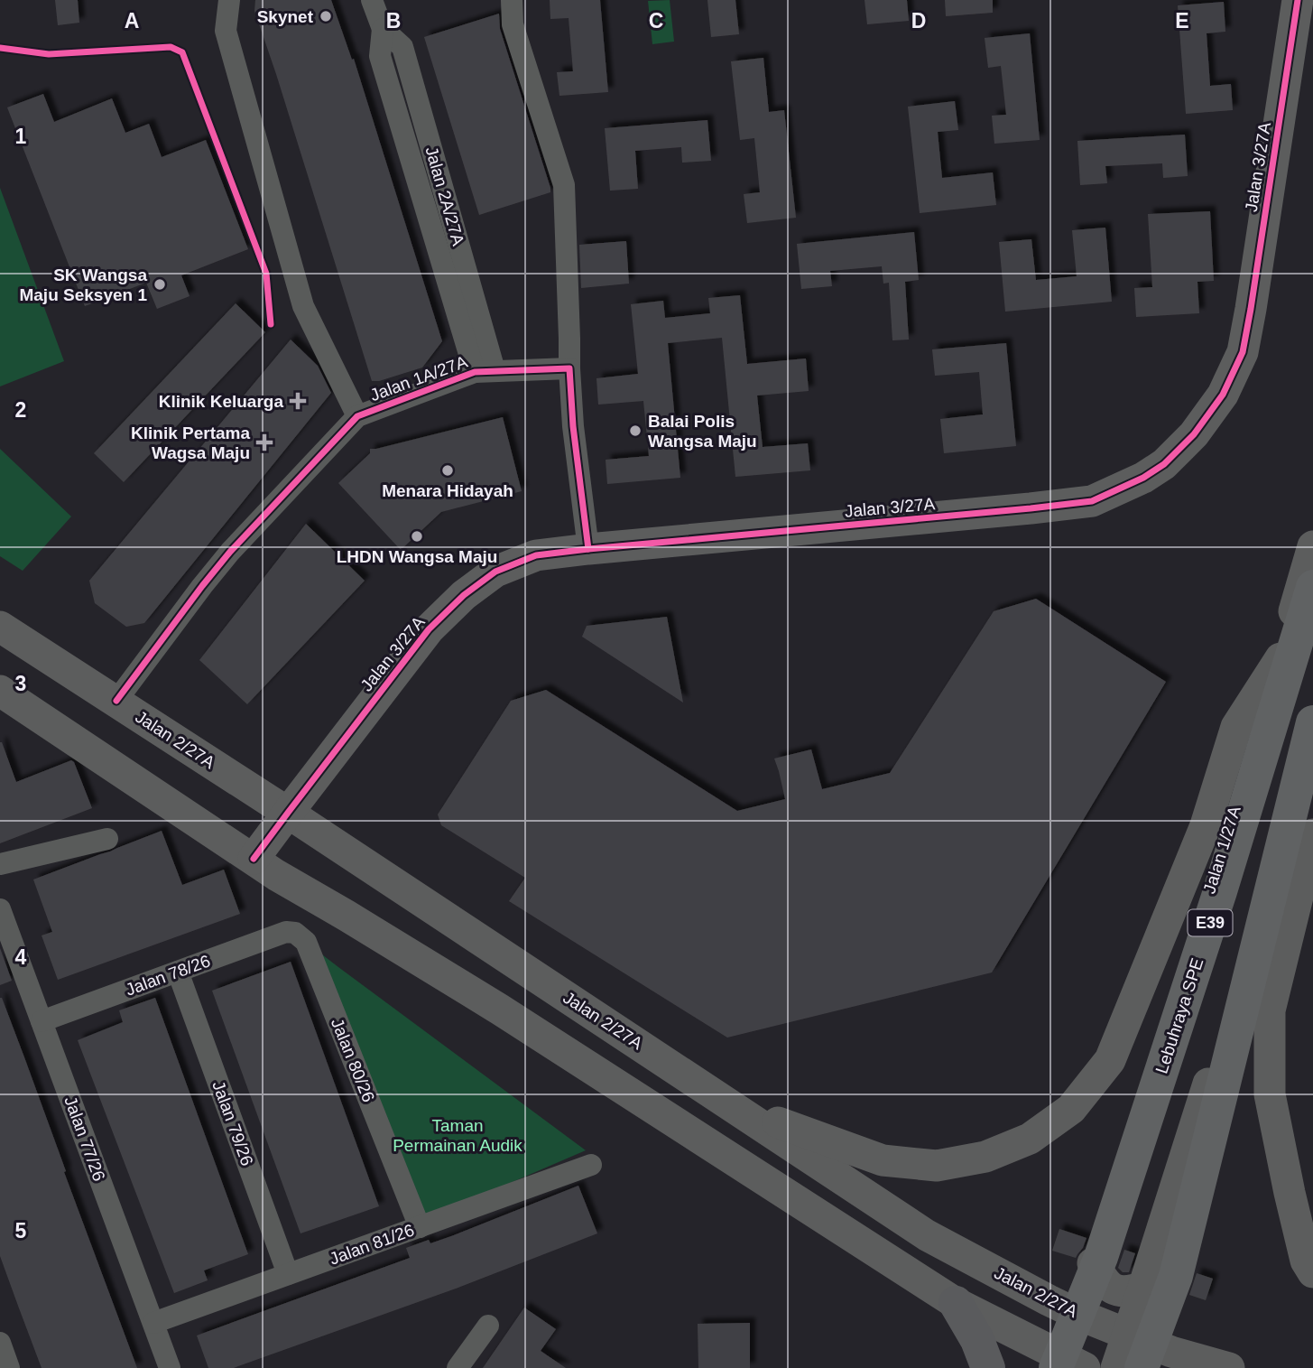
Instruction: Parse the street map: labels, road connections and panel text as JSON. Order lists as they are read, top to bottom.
{
  "streets": {
    "highway": ["E39", "Lebuhraya SPE"],
    "main road": ["Jalan 3/27A", "Jalan 2/27A", "Jalan 1/27A"],
    "street": [
      "Jalan 2A/27A",
      "Jalan 1A/27A",
      "Jalan 78/26",
      "Jalan 80/26",
      "Jalan 79/26",
      "Jalan 77/26",
      "Jalan 81/26"
    ]
  },
  "crossings": [
    ["Jalan 3/27A", "Jalan 2/27A"],
    ["Jalan 2A/27A", "Jalan 1A/27A"],
    ["Jalan 1A/27A", "Jalan 2/27A"],
    ["Jalan 2/27A", "Jalan 1/27A"],
    ["Jalan 1/27A", "Lebuhraya SPE"],
    ["Jalan 78/26", "Jalan 80/26"],
    ["Jalan 78/26", "Jalan 79/26"],
    ["Jalan 78/26", "Jalan 77/26"],
    ["Jalan 80/26", "Jalan 81/26"],
    ["Jalan 79/26", "Jalan 81/26"],
    ["Jalan 77/26", "Jalan 81/26"]
  ],
  "parks": ["Taman Permainan Audik"],
  "places": {
    "other": [
      "Skynet",
      "SK Wangsa Maju Seksyen 1",
      "Balai Polis Wangsa Maju",
      "Menara Hidayah",
      "LHDN Wangsa Maju"
    ],
    "health": ["Klinik Keluarga", "Klinik Pertama Wagsa Maju"]
  },
  "grid": {
    "columns": [
      "A",
      "B",
      "C",
      "D",
      "E"
    ],
    "rows": [
      "1",
      "2",
      "3",
      "4",
      "5"
    ]
  }
}
